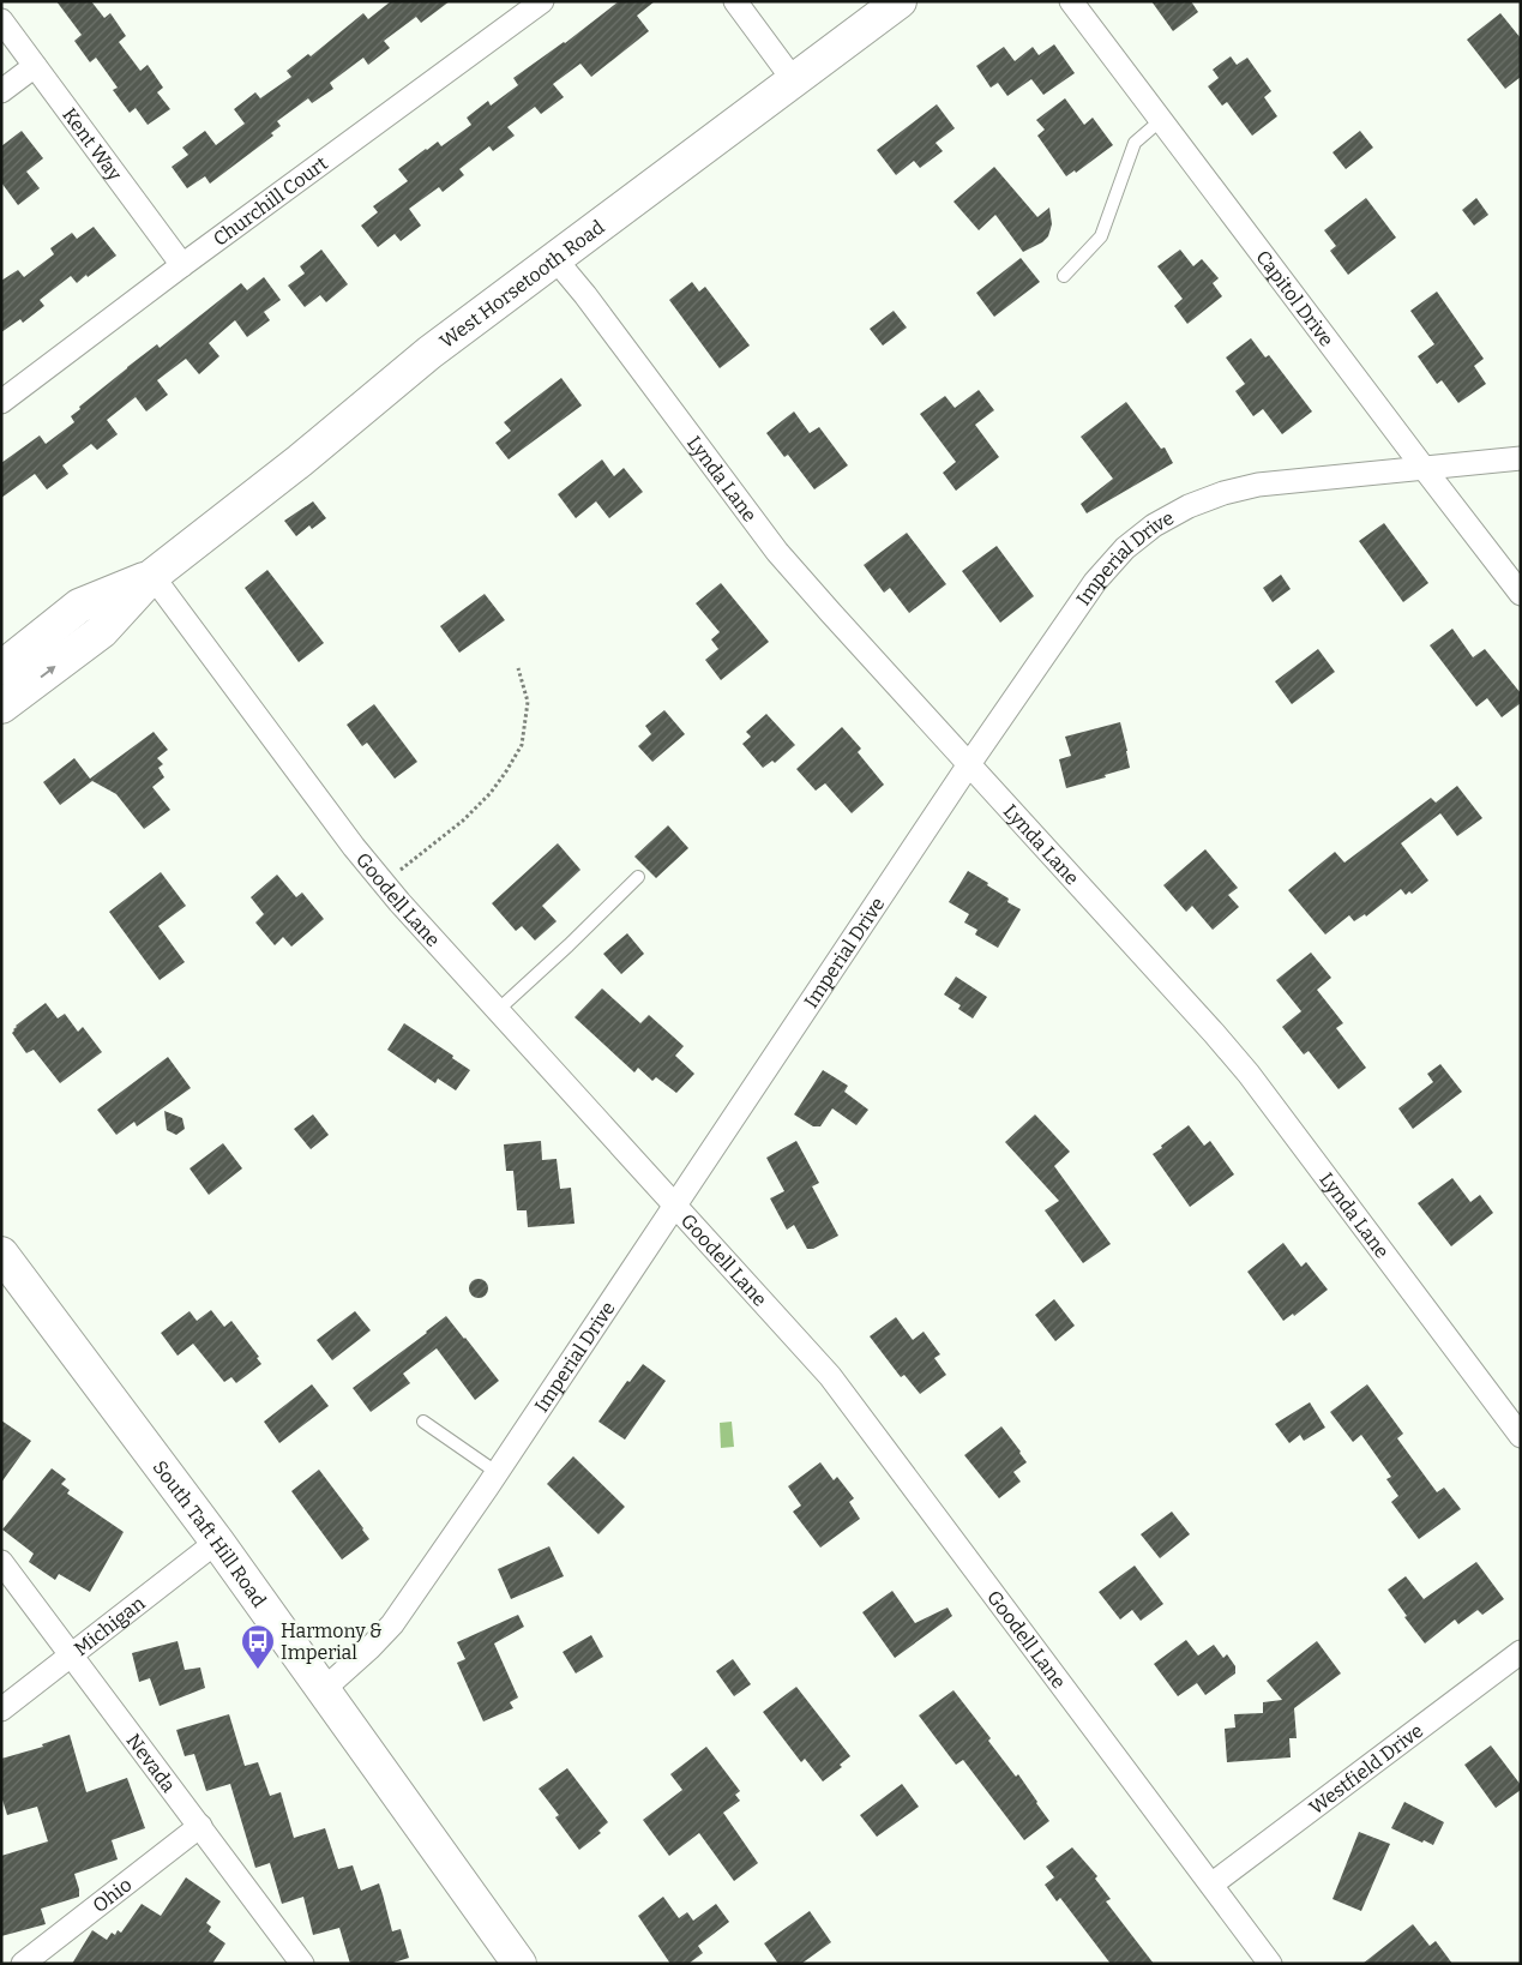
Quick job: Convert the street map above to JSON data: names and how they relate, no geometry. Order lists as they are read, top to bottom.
{
  "streets": {
    "main road": ["West Horsetooth Road", "South Taft Hill Road"],
    "street": [
      "Kent Way",
      "Churchill Court",
      "Capitol Drive",
      "Lynda Lane",
      "Imperial Drive",
      "Goodell Lane",
      "Michigan",
      "Nevada",
      "Westfield Drive",
      "Ohio"
    ]
  },
  "crossings": [
    ["Kent Way", "Churchill Court"],
    ["West Horsetooth Road", "Lynda Lane"],
    ["West Horsetooth Road", "Goodell Lane"],
    ["Capitol Drive", "Imperial Drive"],
    ["Lynda Lane", "Imperial Drive"],
    ["Imperial Drive", "Goodell Lane"],
    ["Imperial Drive", "South Taft Hill Road"],
    ["Goodell Lane", "Westfield Drive"],
    ["South Taft Hill Road", "Michigan"],
    ["Michigan", "Nevada"],
    ["Nevada", "Ohio"]
  ],
  "places": {
    "bus stop": ["Harmony & Imperial"]
  }
}
